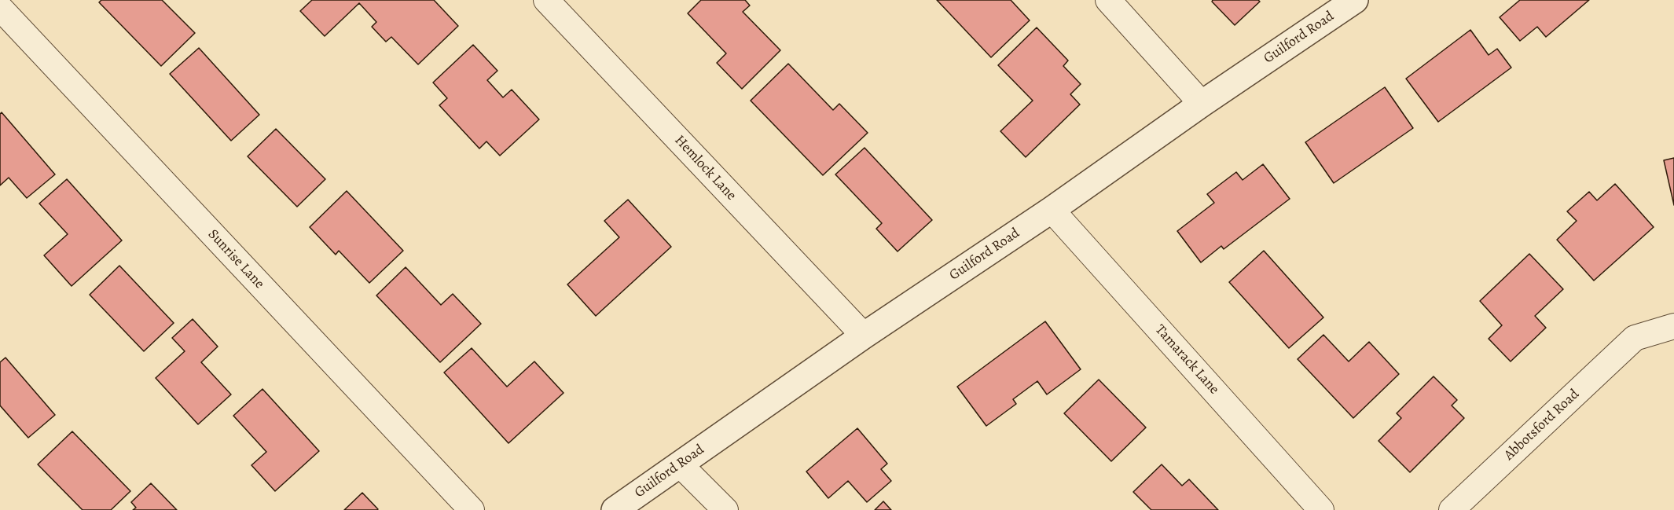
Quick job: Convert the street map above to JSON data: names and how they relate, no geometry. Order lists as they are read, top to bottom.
{
  "streets": {
    "street": [
      "Guilford Road",
      "Hemlock Lane",
      "Sunrise Lane",
      "Tamarack Lane",
      "Abbotsford Road"
    ]
  },
  "crossings": [
    ["Guilford Road", "Hemlock Lane"],
    ["Guilford Road", "Tamarack Lane"]
  ]
}
